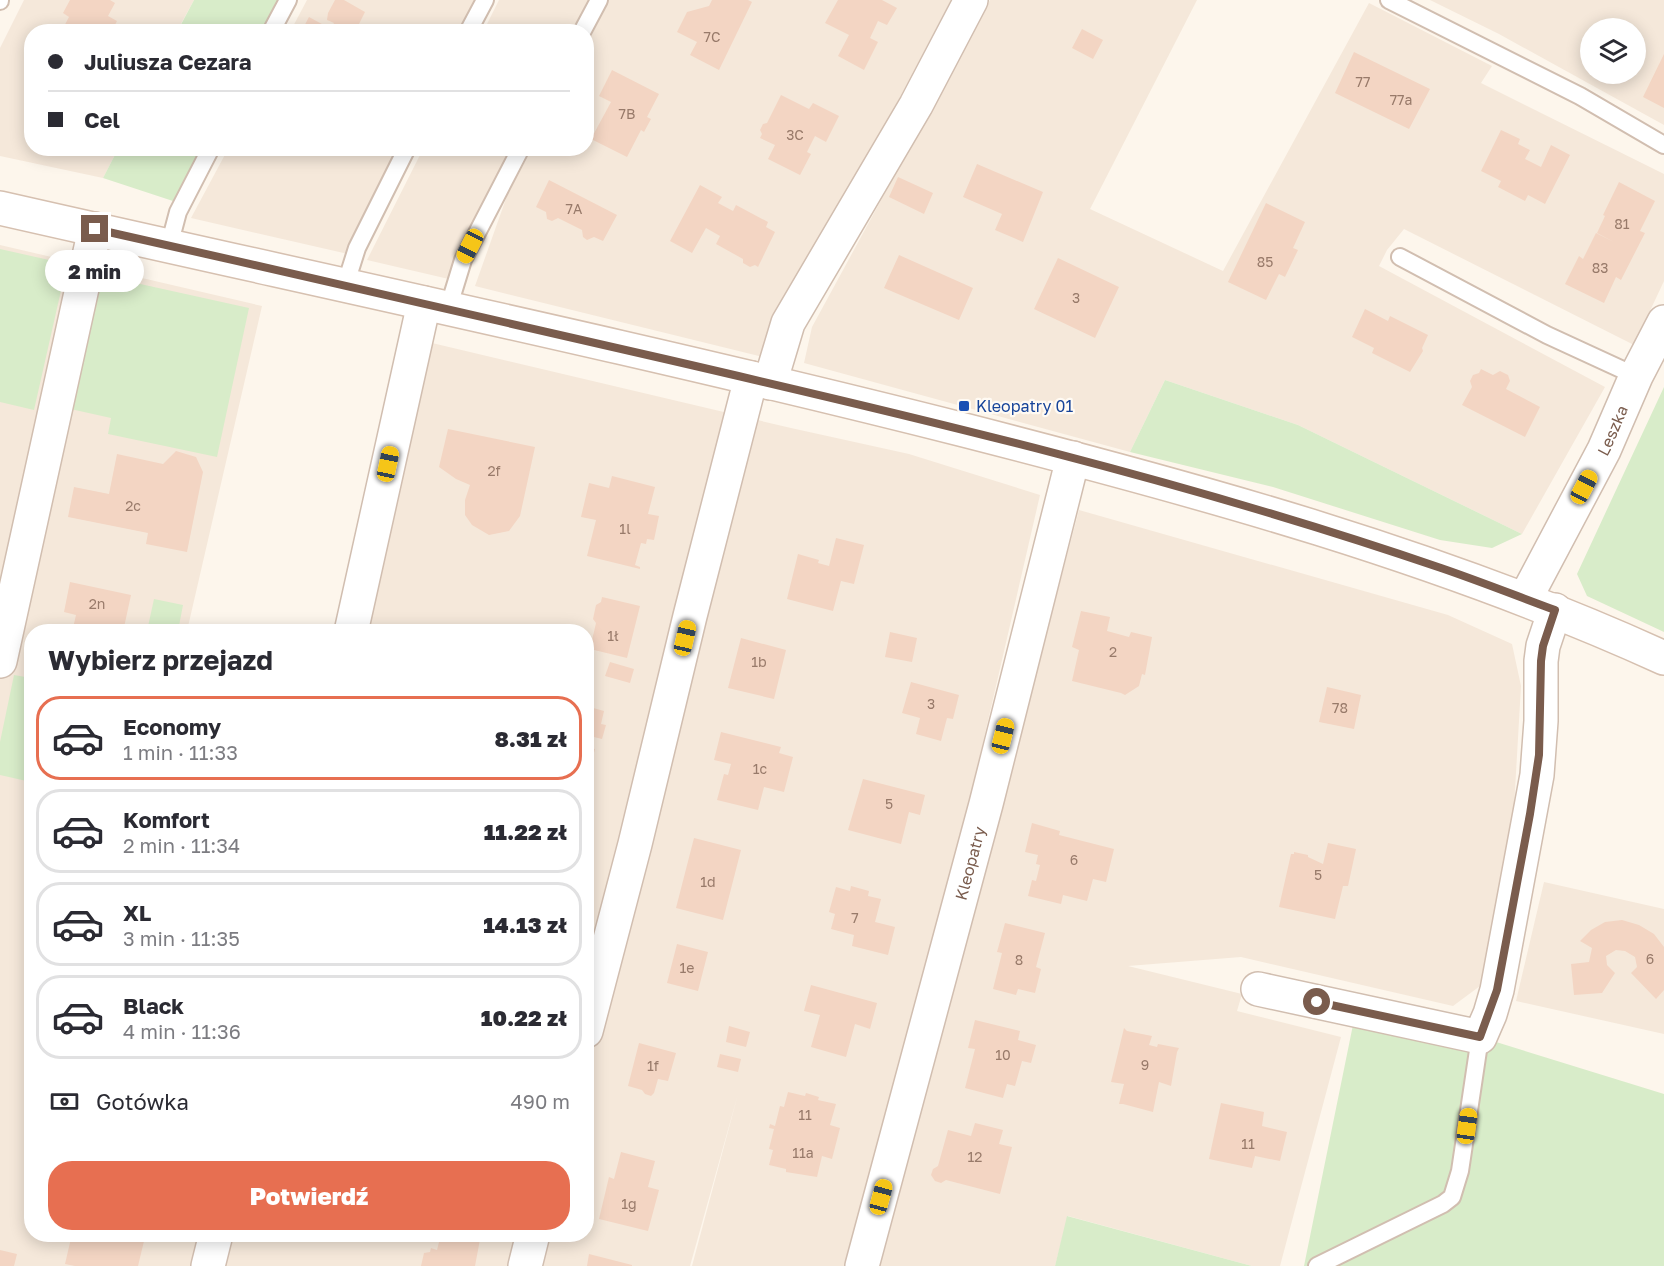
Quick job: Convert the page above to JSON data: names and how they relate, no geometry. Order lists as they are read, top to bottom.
{
  "streets": {
    "street": ["Leszka", "Kleopatry"]
  },
  "places": {
    "transit": ["Kleopatry 01"]
  },
  "house_numbers": [
    "7C",
    "77",
    "77a",
    "7B",
    "3C",
    "7A",
    "81",
    "85",
    "83",
    "3",
    "2f",
    "2c",
    "1l",
    "2n",
    "1ł",
    "2",
    "1b",
    "3",
    "78",
    "1c",
    "5",
    "6",
    "5",
    "1d",
    "7",
    "6",
    "8",
    "1e",
    "10",
    "9",
    "1f",
    "11",
    "11",
    "11a",
    "12",
    "1g"
  ],
  "page": {
    "banner": ["Juliusza Cezara", "Cel"],
    "bubble": "2 min",
    "heading": "Wybierz przejazd",
    "list": [
      {
        "name": "Economy",
        "note": "1 min · 11:33",
        "value": "8.31 zł"
      },
      {
        "name": "Komfort",
        "note": "2 min · 11:34",
        "value": "11.22 zł"
      },
      {
        "name": "XL",
        "note": "3 min · 11:35",
        "value": "14.13 zł"
      },
      {
        "name": "Black",
        "note": "4 min · 11:36",
        "value": "10.22 zł"
      }
    ],
    "pay": ["Gotówka", "490 m"],
    "buttons": "Potwierdź"
  }
}
